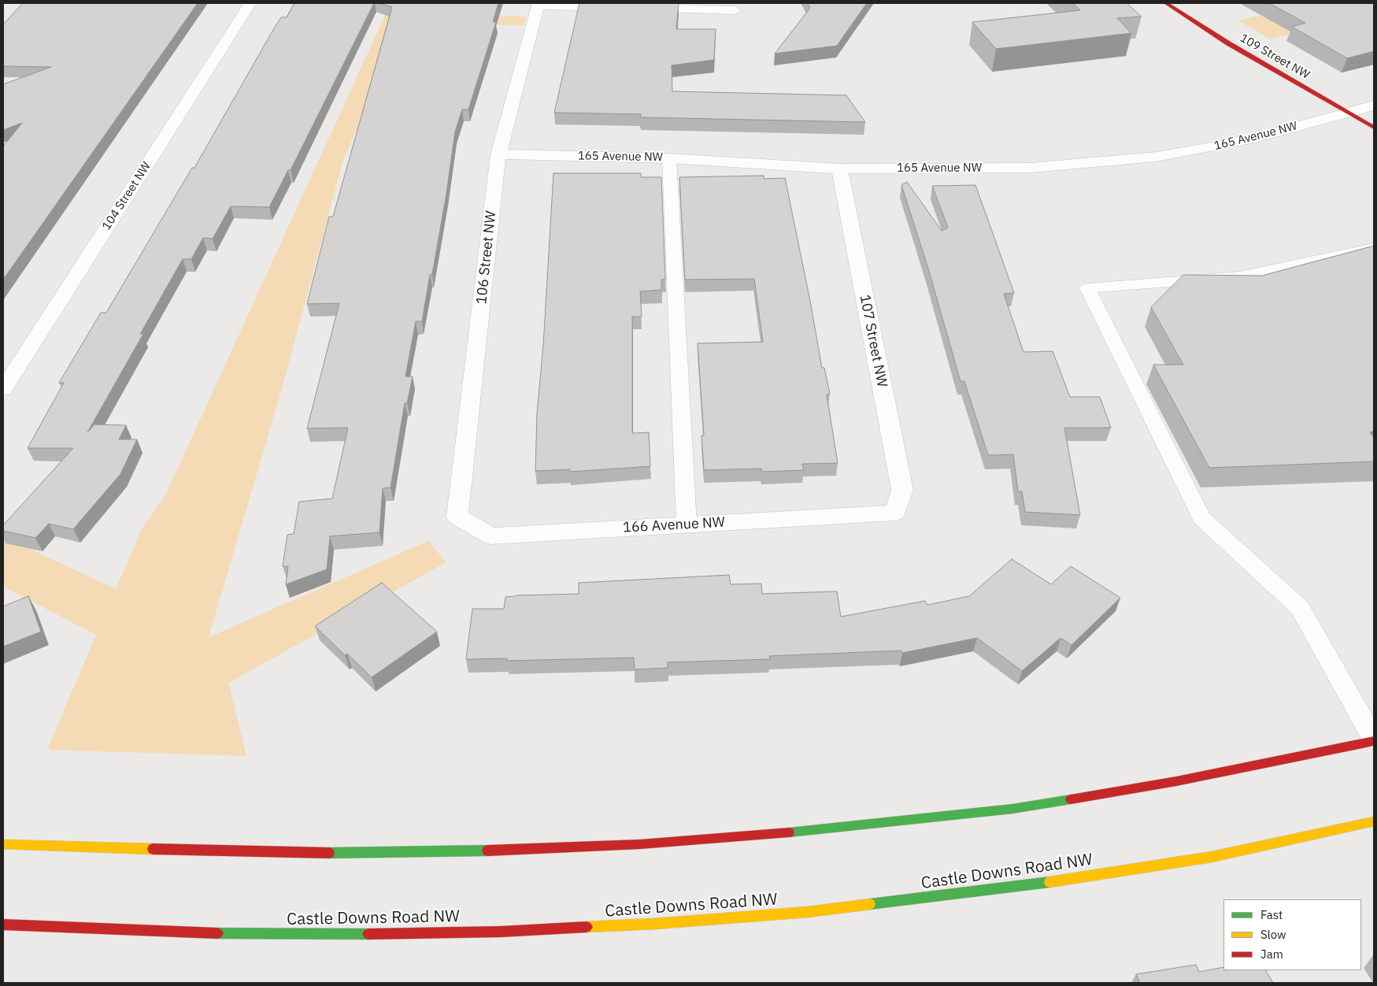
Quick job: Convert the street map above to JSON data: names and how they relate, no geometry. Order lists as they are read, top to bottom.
{
  "streets": {
    "main road": ["109 Street NW", "Castle Downs Road NW"],
    "street": [
      "165 Avenue NW",
      "104 Street NW",
      "106 Street NW",
      "107 Street NW",
      "166 Avenue NW"
    ]
  },
  "crossings": [
    ["109 Street NW", "165 Avenue NW"],
    ["165 Avenue NW", "106 Street NW"],
    ["165 Avenue NW", "107 Street NW"],
    ["106 Street NW", "166 Avenue NW"],
    ["107 Street NW", "166 Avenue NW"]
  ],
  "legend": ["Fast", "Slow", "Jam"]
}
